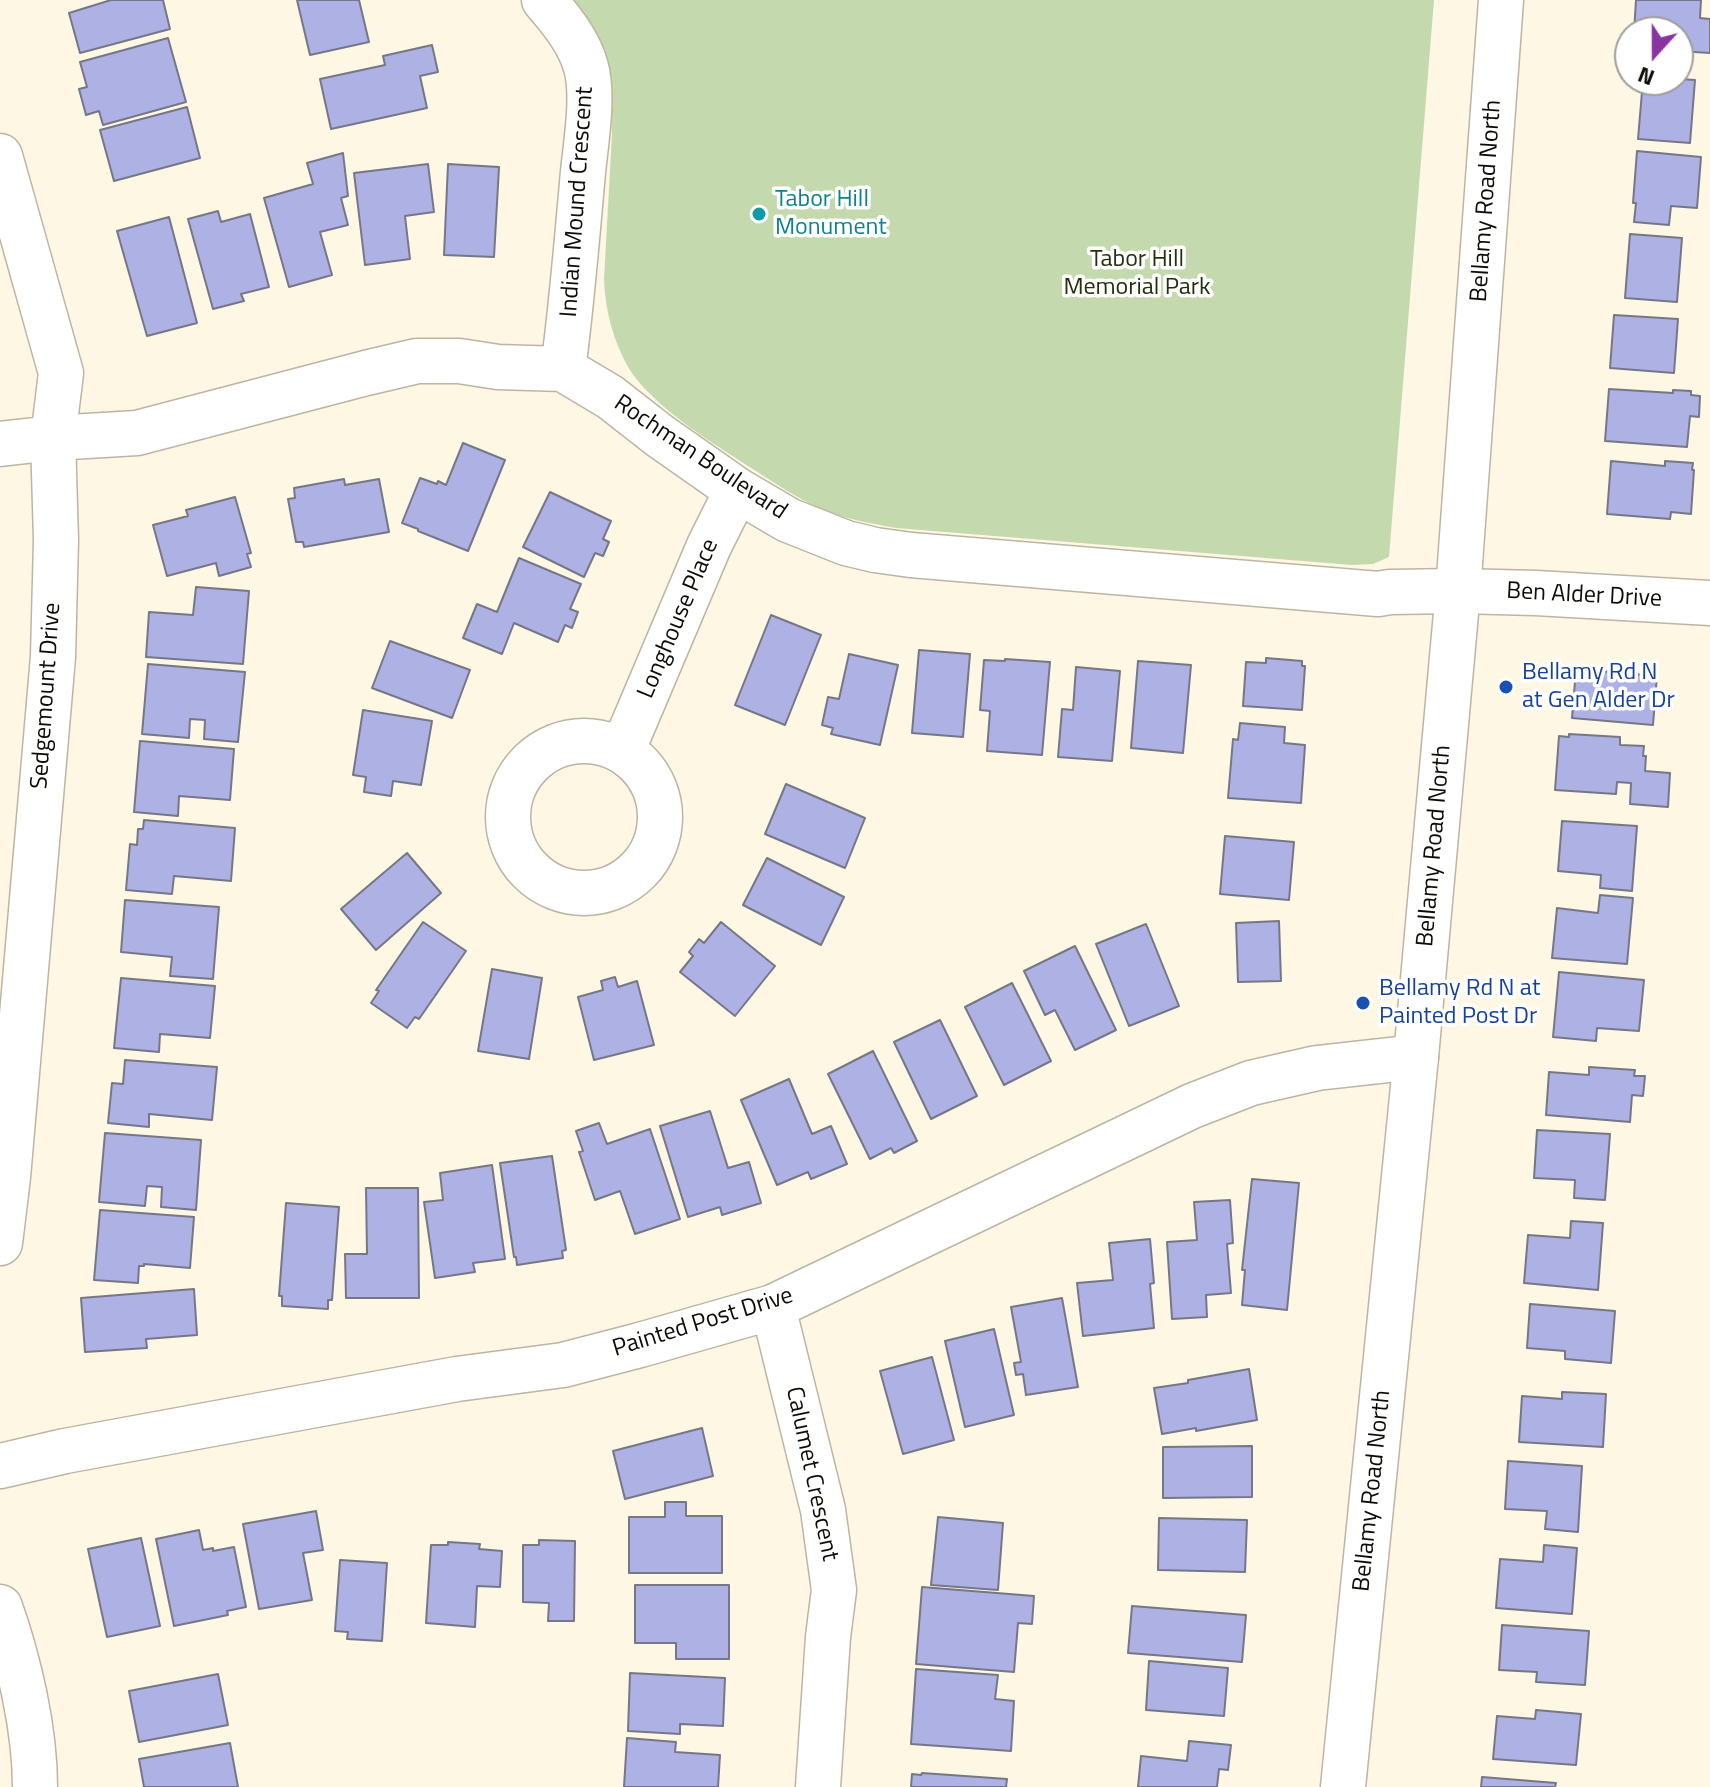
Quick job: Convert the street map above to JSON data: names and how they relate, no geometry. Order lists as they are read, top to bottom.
{
  "streets": {
    "street": [
      "Bellamy Road North",
      "Indian Mound Crescent",
      "Rochman Boulevard",
      "Ben Alder Drive",
      "Longhouse Place",
      "Sedgemount Drive",
      "Painted Post Drive",
      "Calumet Crescent"
    ]
  },
  "crossings": [
    ["Bellamy Road North", "Rochman Boulevard"],
    ["Bellamy Road North", "Ben Alder Drive"],
    ["Bellamy Road North", "Painted Post Drive"],
    ["Indian Mound Crescent", "Rochman Boulevard"],
    ["Rochman Boulevard", "Ben Alder Drive"],
    ["Rochman Boulevard", "Longhouse Place"],
    ["Rochman Boulevard", "Sedgemount Drive"],
    ["Painted Post Drive", "Calumet Crescent"]
  ],
  "parks": ["Tabor Hill Memorial Park"],
  "places": ["Tabor Hill Monument", "Bellamy Rd N at Gen Alder Dr", "Bellamy Rd N at Painted Post Dr"],
  "north": "bottom"
}
